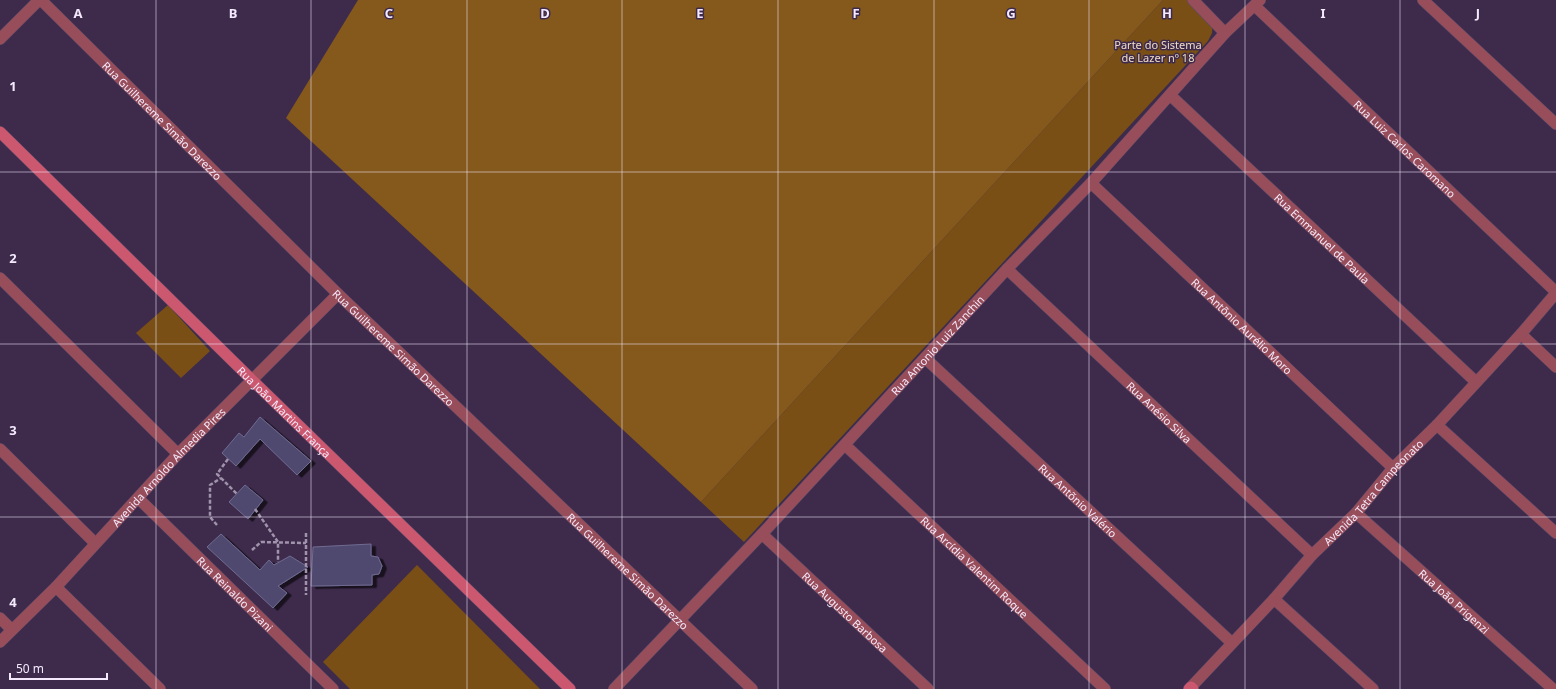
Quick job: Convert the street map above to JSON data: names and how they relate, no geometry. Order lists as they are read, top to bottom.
{
  "streets": {
    "main road": ["Rua João Martins França"],
    "street": [
      "Rua Guilhereme Simão Darezzo",
      "Rua Luiz Carlos Caromano",
      "Rua Emmanuel de Paula",
      "Rua Antõnio Aurélio Moro",
      "Rua Antonio Luiz Zanchin",
      "Rua Anésio Silva",
      "Avenida Arnoldo Almedia Pires",
      "Avenida Tetra Campeonato",
      "Rua Antõnio Valério",
      "Rua Arcídia Valentim Roque",
      "Rua Reinaldo Pizani",
      "Rua João Prigenzi",
      "Rua Augusto Barbosa"
    ]
  },
  "crossings": [
    ["Rua Guilhereme Simão Darezzo", "Rua Antonio Luiz Zanchin"],
    ["Rua Guilhereme Simão Darezzo", "Avenida Arnoldo Almedia Pires"],
    ["Rua Luiz Carlos Caromano", "Rua Antonio Luiz Zanchin"],
    ["Rua Luiz Carlos Caromano", "Avenida Tetra Campeonato"],
    ["Rua Emmanuel de Paula", "Rua Antonio Luiz Zanchin"],
    ["Rua Emmanuel de Paula", "Avenida Tetra Campeonato"],
    ["Rua Antõnio Aurélio Moro", "Rua Antonio Luiz Zanchin"],
    ["Rua Antõnio Aurélio Moro", "Avenida Tetra Campeonato"],
    ["Rua Antonio Luiz Zanchin", "Rua Anésio Silva"],
    ["Rua Antonio Luiz Zanchin", "Rua Antõnio Valério"],
    ["Rua Antonio Luiz Zanchin", "Rua Arcídia Valentim Roque"],
    ["Rua Antonio Luiz Zanchin", "Rua Augusto Barbosa"],
    ["Rua João Martins França", "Avenida Arnoldo Almedia Pires"],
    ["Rua Anésio Silva", "Avenida Tetra Campeonato"],
    ["Avenida Arnoldo Almedia Pires", "Rua Reinaldo Pizani"],
    ["Avenida Tetra Campeonato", "Rua Antõnio Valério"],
    ["Avenida Tetra Campeonato", "Rua João Prigenzi"]
  ],
  "parks": ["Parte do Sistema de Lazer nº 18"],
  "scale_bar": "50 m",
  "grid": {
    "columns": [
      "A",
      "B",
      "C",
      "D",
      "E",
      "F",
      "G",
      "H",
      "I",
      "J"
    ],
    "rows": [
      "1",
      "2",
      "3",
      "4"
    ]
  }
}
